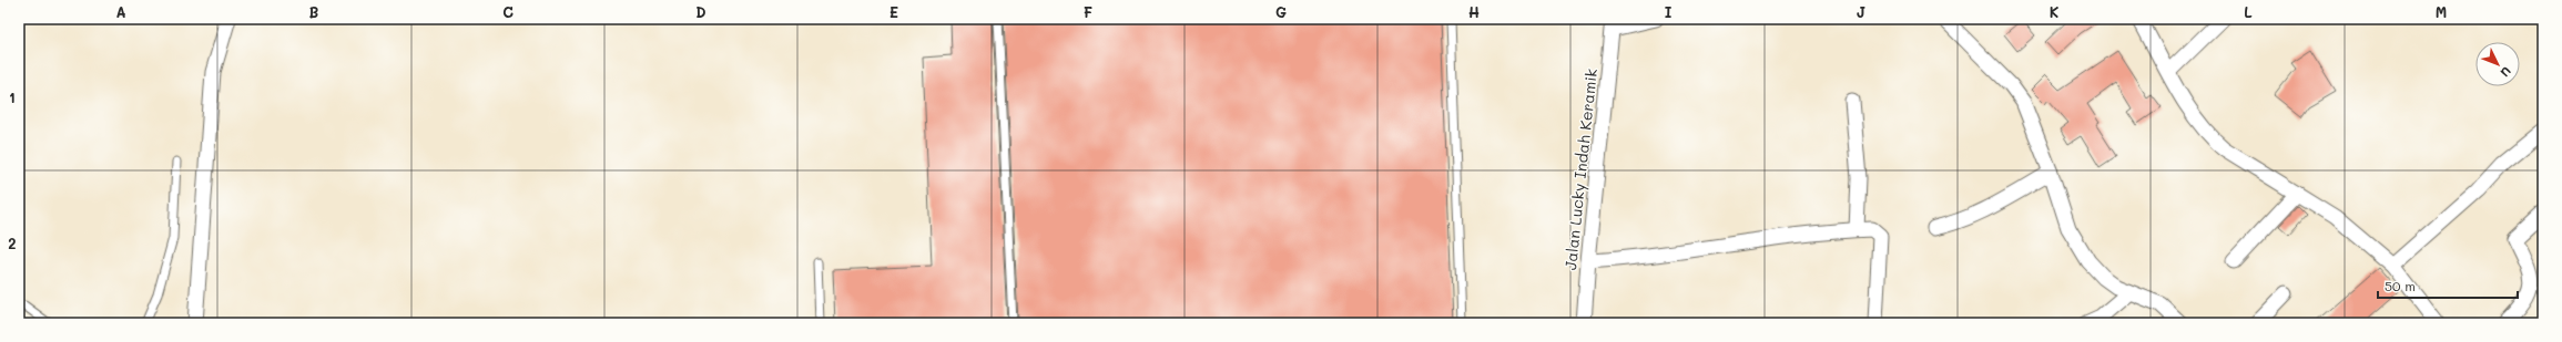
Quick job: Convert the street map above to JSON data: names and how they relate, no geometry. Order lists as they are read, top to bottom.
{
  "streets": {
    "street": ["Jalan Lucky Indah Keramik"]
  },
  "scale_bar": "50 m",
  "north": "bottom right",
  "grid": {
    "columns": [
      "A",
      "B",
      "C",
      "D",
      "E",
      "F",
      "G",
      "H",
      "I",
      "J",
      "K",
      "L",
      "M"
    ],
    "rows": ["1", "2"]
  }
}
